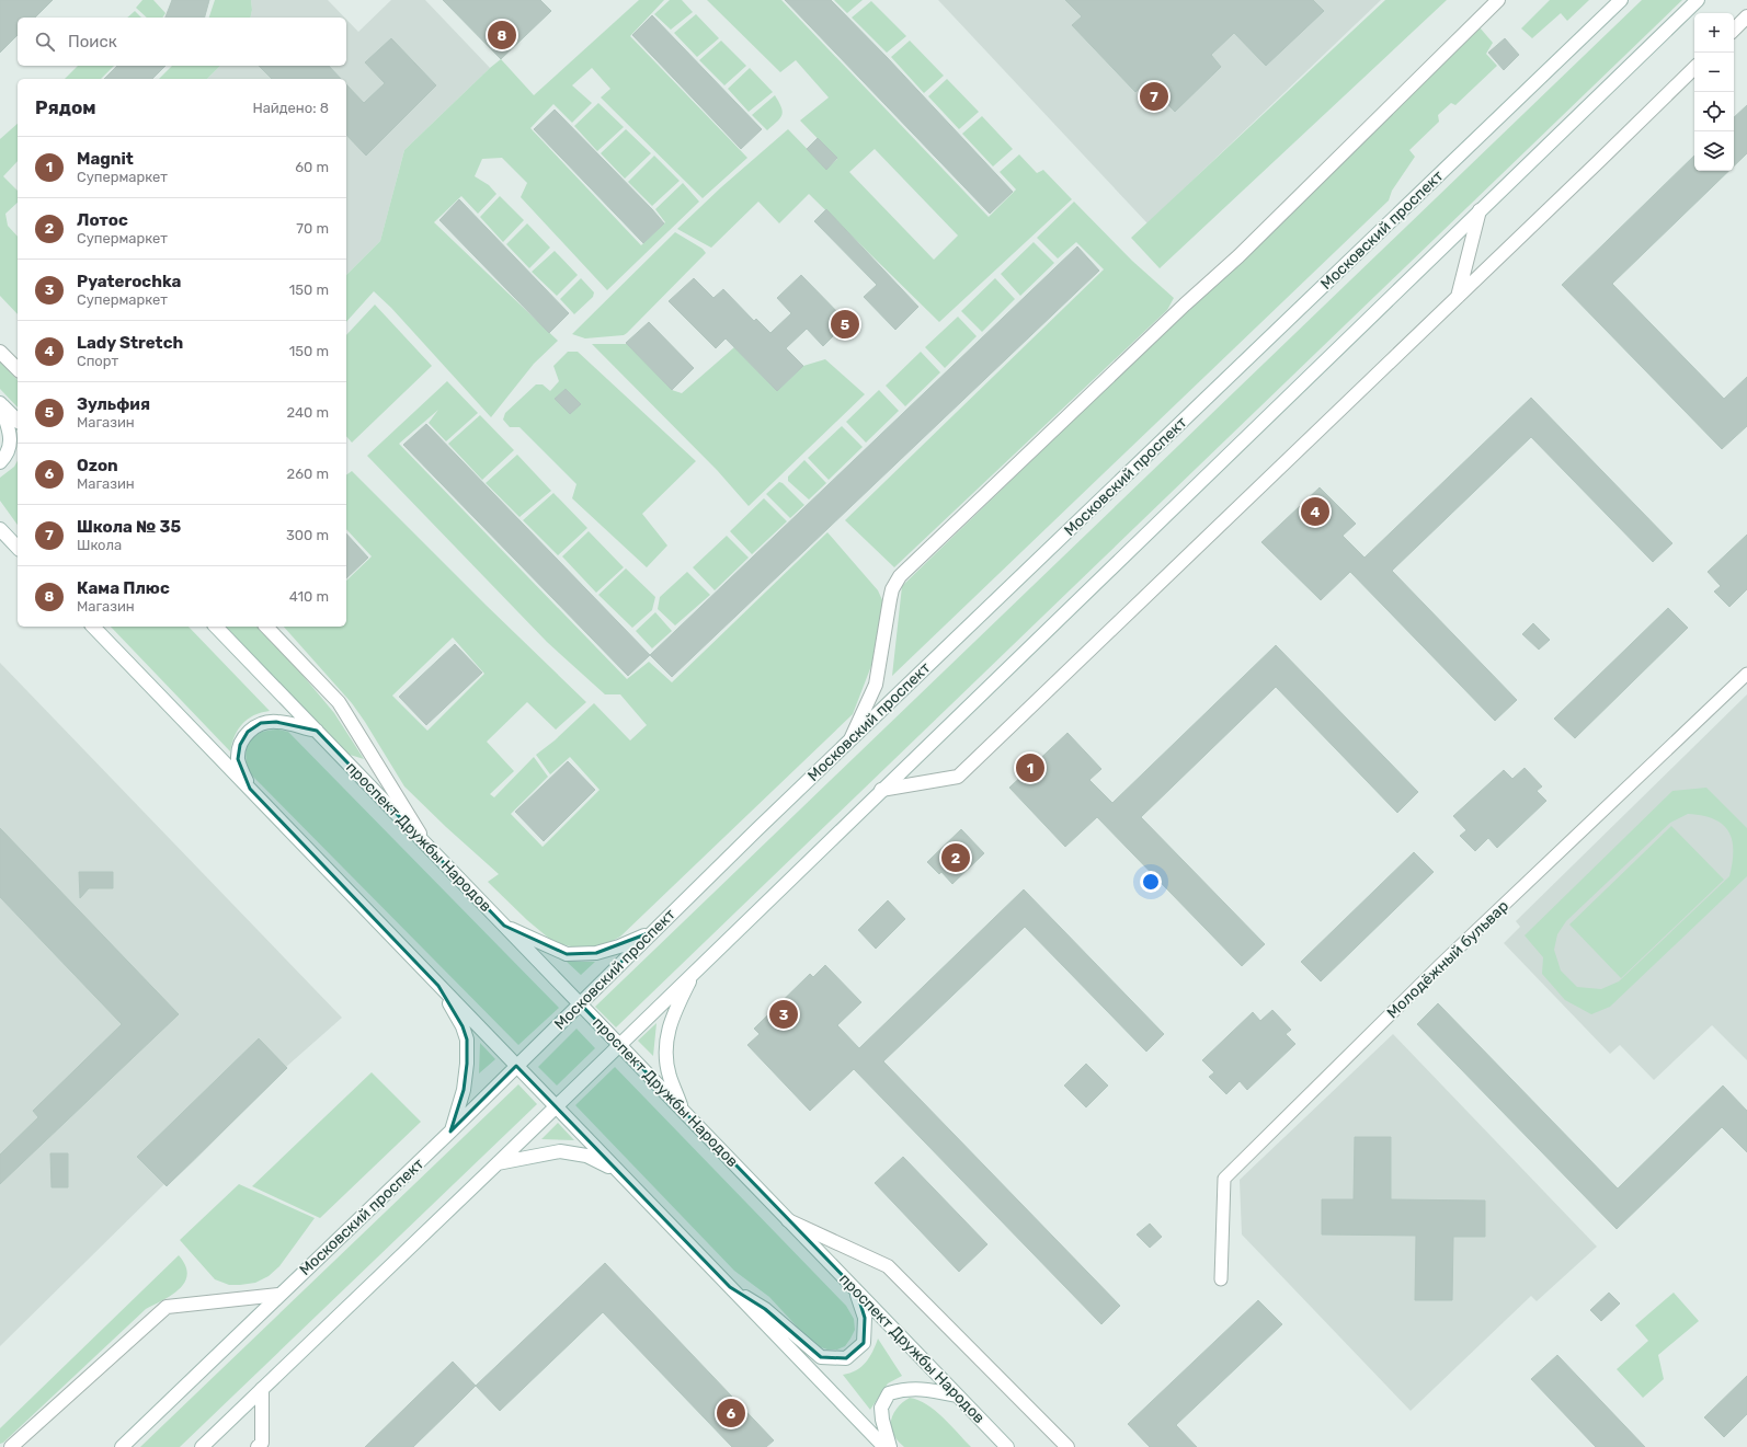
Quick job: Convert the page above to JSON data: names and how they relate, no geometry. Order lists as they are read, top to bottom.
{
  "streets": {
    "main road": ["Московский проспект", "проспект Дружбы Народов"],
    "street": ["Молодёжный бульвар"]
  },
  "crossings": [
    ["Московский проспект", "проспект Дружбы Народов"]
  ],
  "page": {
    "map_buttons": ["+", "−"],
    "search": "Поиск",
    "pins": [
      "8",
      "7",
      "5",
      "4",
      "1",
      "2",
      "3",
      "6"
    ],
    "heading": ["Рядом", "Найдено: 8"],
    "list": [
      {
        "mark": "1",
        "name": "Magnit",
        "note": "Супермаркет",
        "value": "60 m"
      },
      {
        "mark": "2",
        "name": "Лотос",
        "note": "Супермаркет",
        "value": "70 m"
      },
      {
        "mark": "3",
        "name": "Pyaterochka",
        "note": "Супермаркет",
        "value": "150 m"
      },
      {
        "mark": "4",
        "name": "Lady Stretch",
        "note": "Спорт",
        "value": "150 m"
      },
      {
        "mark": "5",
        "name": "Зульфия",
        "note": "Магазин",
        "value": "240 m"
      },
      {
        "mark": "6",
        "name": "Ozon",
        "note": "Магазин",
        "value": "260 m"
      },
      {
        "mark": "7",
        "name": "Школа № 35",
        "note": "Школа",
        "value": "300 m"
      },
      {
        "mark": "8",
        "name": "Кама Плюс",
        "note": "Магазин",
        "value": "410 m"
      }
    ]
  }
}
